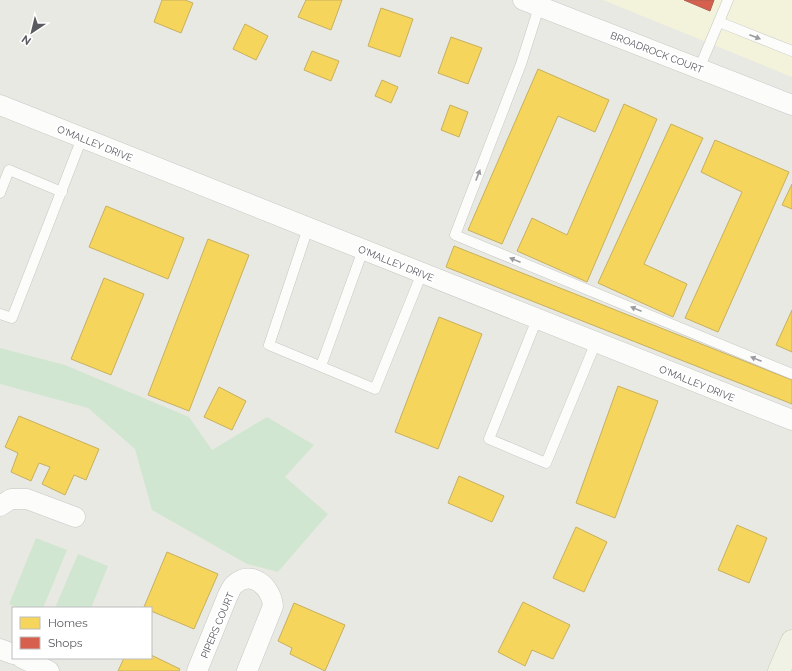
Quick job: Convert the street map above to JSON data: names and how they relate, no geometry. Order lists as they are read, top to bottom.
{
  "streets": {
    "street": ["BROADROCK COURT", "O'MALLEY DRIVE", "PIPERS COURT"]
  },
  "legend": ["Homes", "Shops"],
  "north": "bottom left"
}
